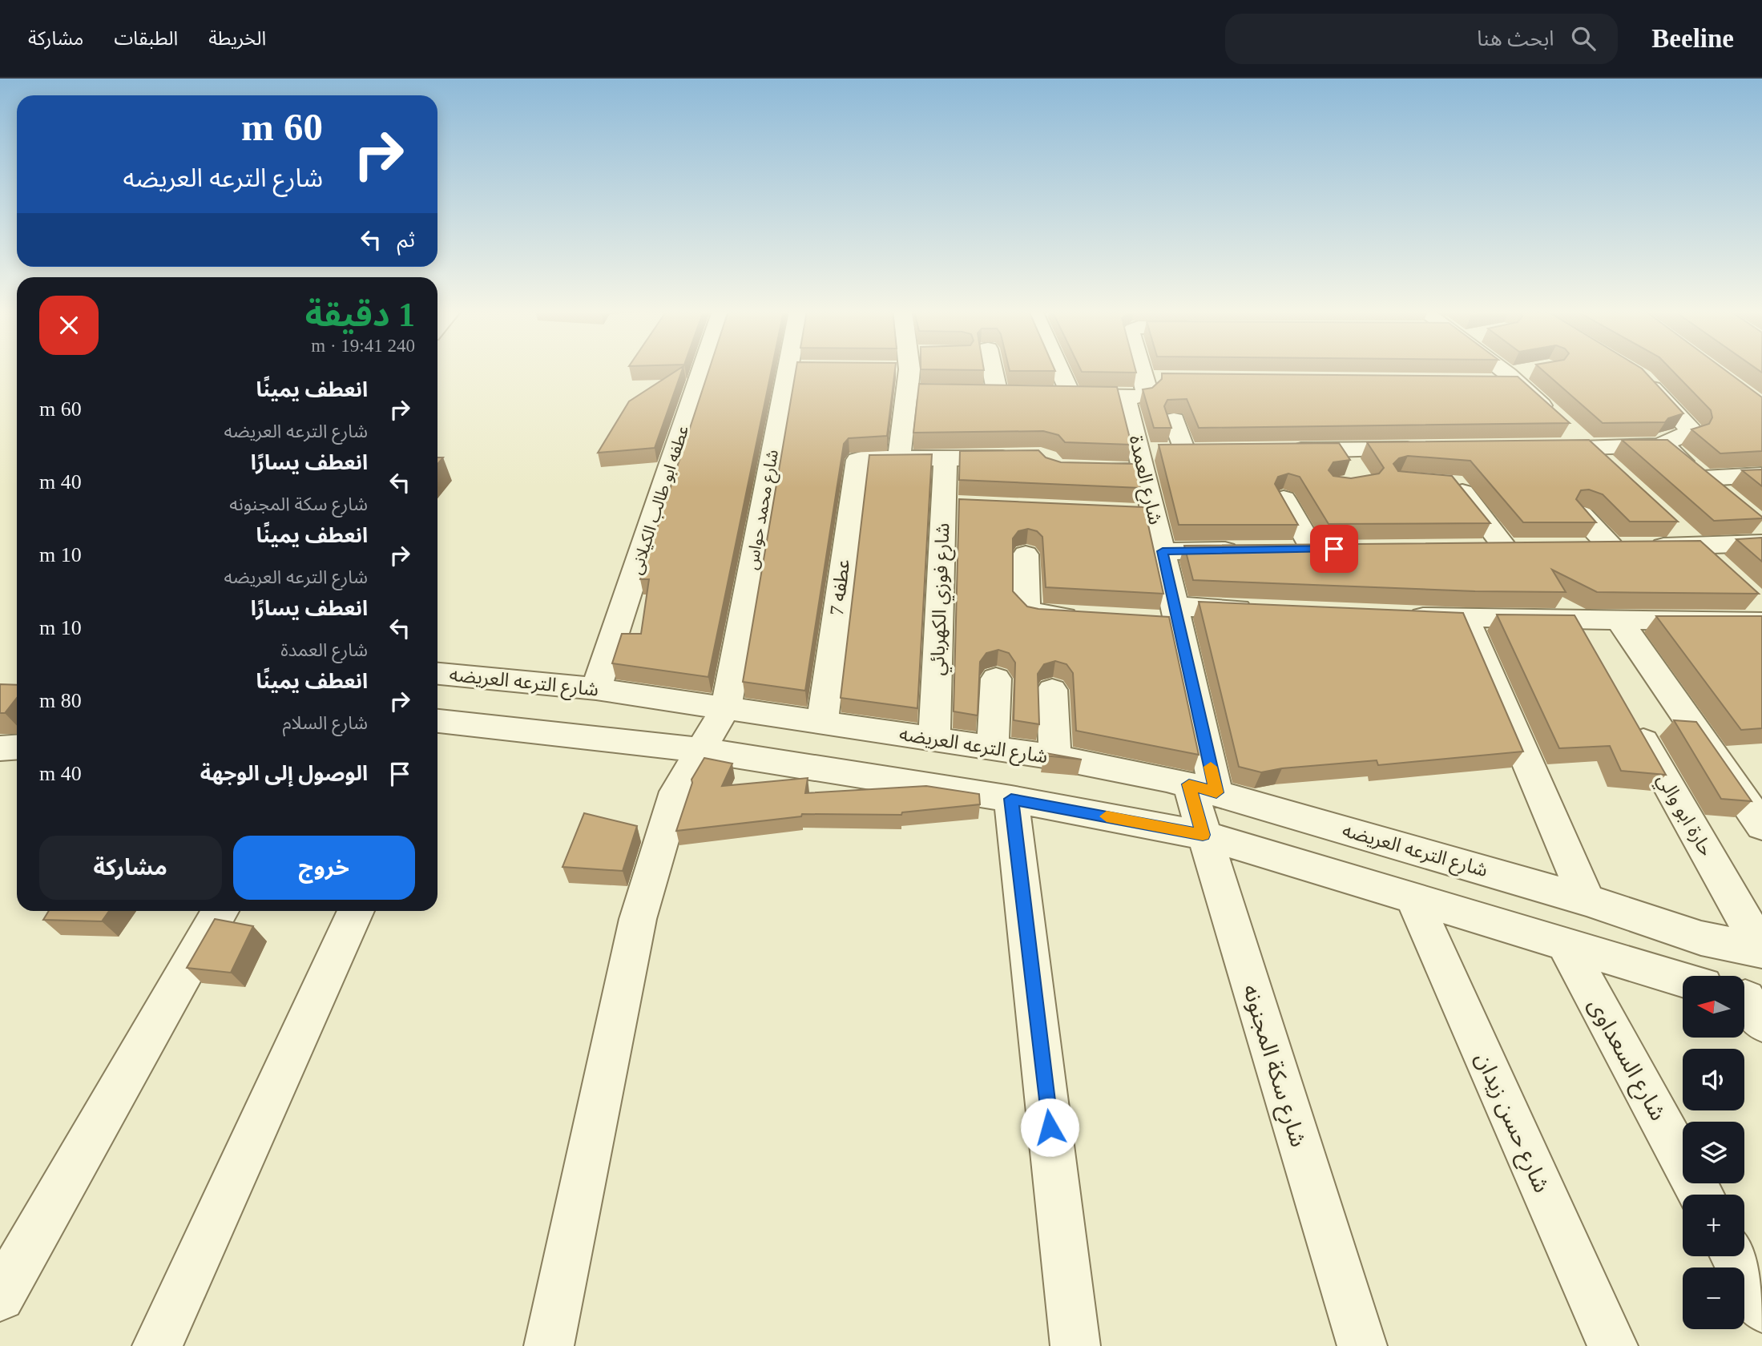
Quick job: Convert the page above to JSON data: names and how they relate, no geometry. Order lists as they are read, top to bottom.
{
  "streets": {
    "street": [
      "شارع العمدة",
      "عطفه ابو طالب الكيلانى",
      "شارع محمد حواس",
      "عطفه 7",
      "شارع فوزي الكهربائي",
      "شارع الترعه العريضه",
      "حارة ابو والي",
      "شارع السعداوى",
      "شارع سكة المجنونه",
      "شارع حسن زيدان"
    ]
  },
  "crossings": [
    ["شارع العمدة", "شارع الترعه العريضه"],
    ["شارع العمدة", "شارع سكة المجنونه"],
    ["عطفه ابو طالب الكيلانى", "شارع الترعه العريضه"],
    ["شارع محمد حواس", "شارع الترعه العريضه"],
    ["عطفه 7", "شارع الترعه العريضه"],
    ["شارع فوزي الكهربائي", "شارع الترعه العريضه"],
    ["شارع الترعه العريضه", "حارة ابو والي"],
    ["شارع الترعه العريضه", "شارع سكة المجنونه"]
  ],
  "north": "left",
  "page": {
    "header": "Beeline",
    "search": "ابحث هنا",
    "nav": ["الخريطة", "الطبقات", "مشاركة"],
    "turn": ["60 m", "شارع الترعه العريضه"],
    "then": "ثم",
    "heading": ["1 دقيقة", "240 m · 19:41"],
    "list": [
      {
        "name": "انعطف يمينًا",
        "note": "شارع الترعه العريضه",
        "value": "60 m"
      },
      {
        "name": "انعطف يسارًا",
        "note": "شارع سكة المجنونه",
        "value": "40 m"
      },
      {
        "name": "انعطف يمينًا",
        "note": "شارع الترعه العريضه",
        "value": "10 m"
      },
      {
        "name": "انعطف يسارًا",
        "note": "شارع العمدة",
        "value": "10 m"
      },
      {
        "name": "انعطف يمينًا",
        "note": "شارع السلام",
        "value": "80 m"
      },
      {
        "name": "الوصول إلى الوجهة",
        "value": "40 m"
      }
    ],
    "buttons": ["خروج", "مشاركة"],
    "map_buttons": ["+", "−"]
  }
}
